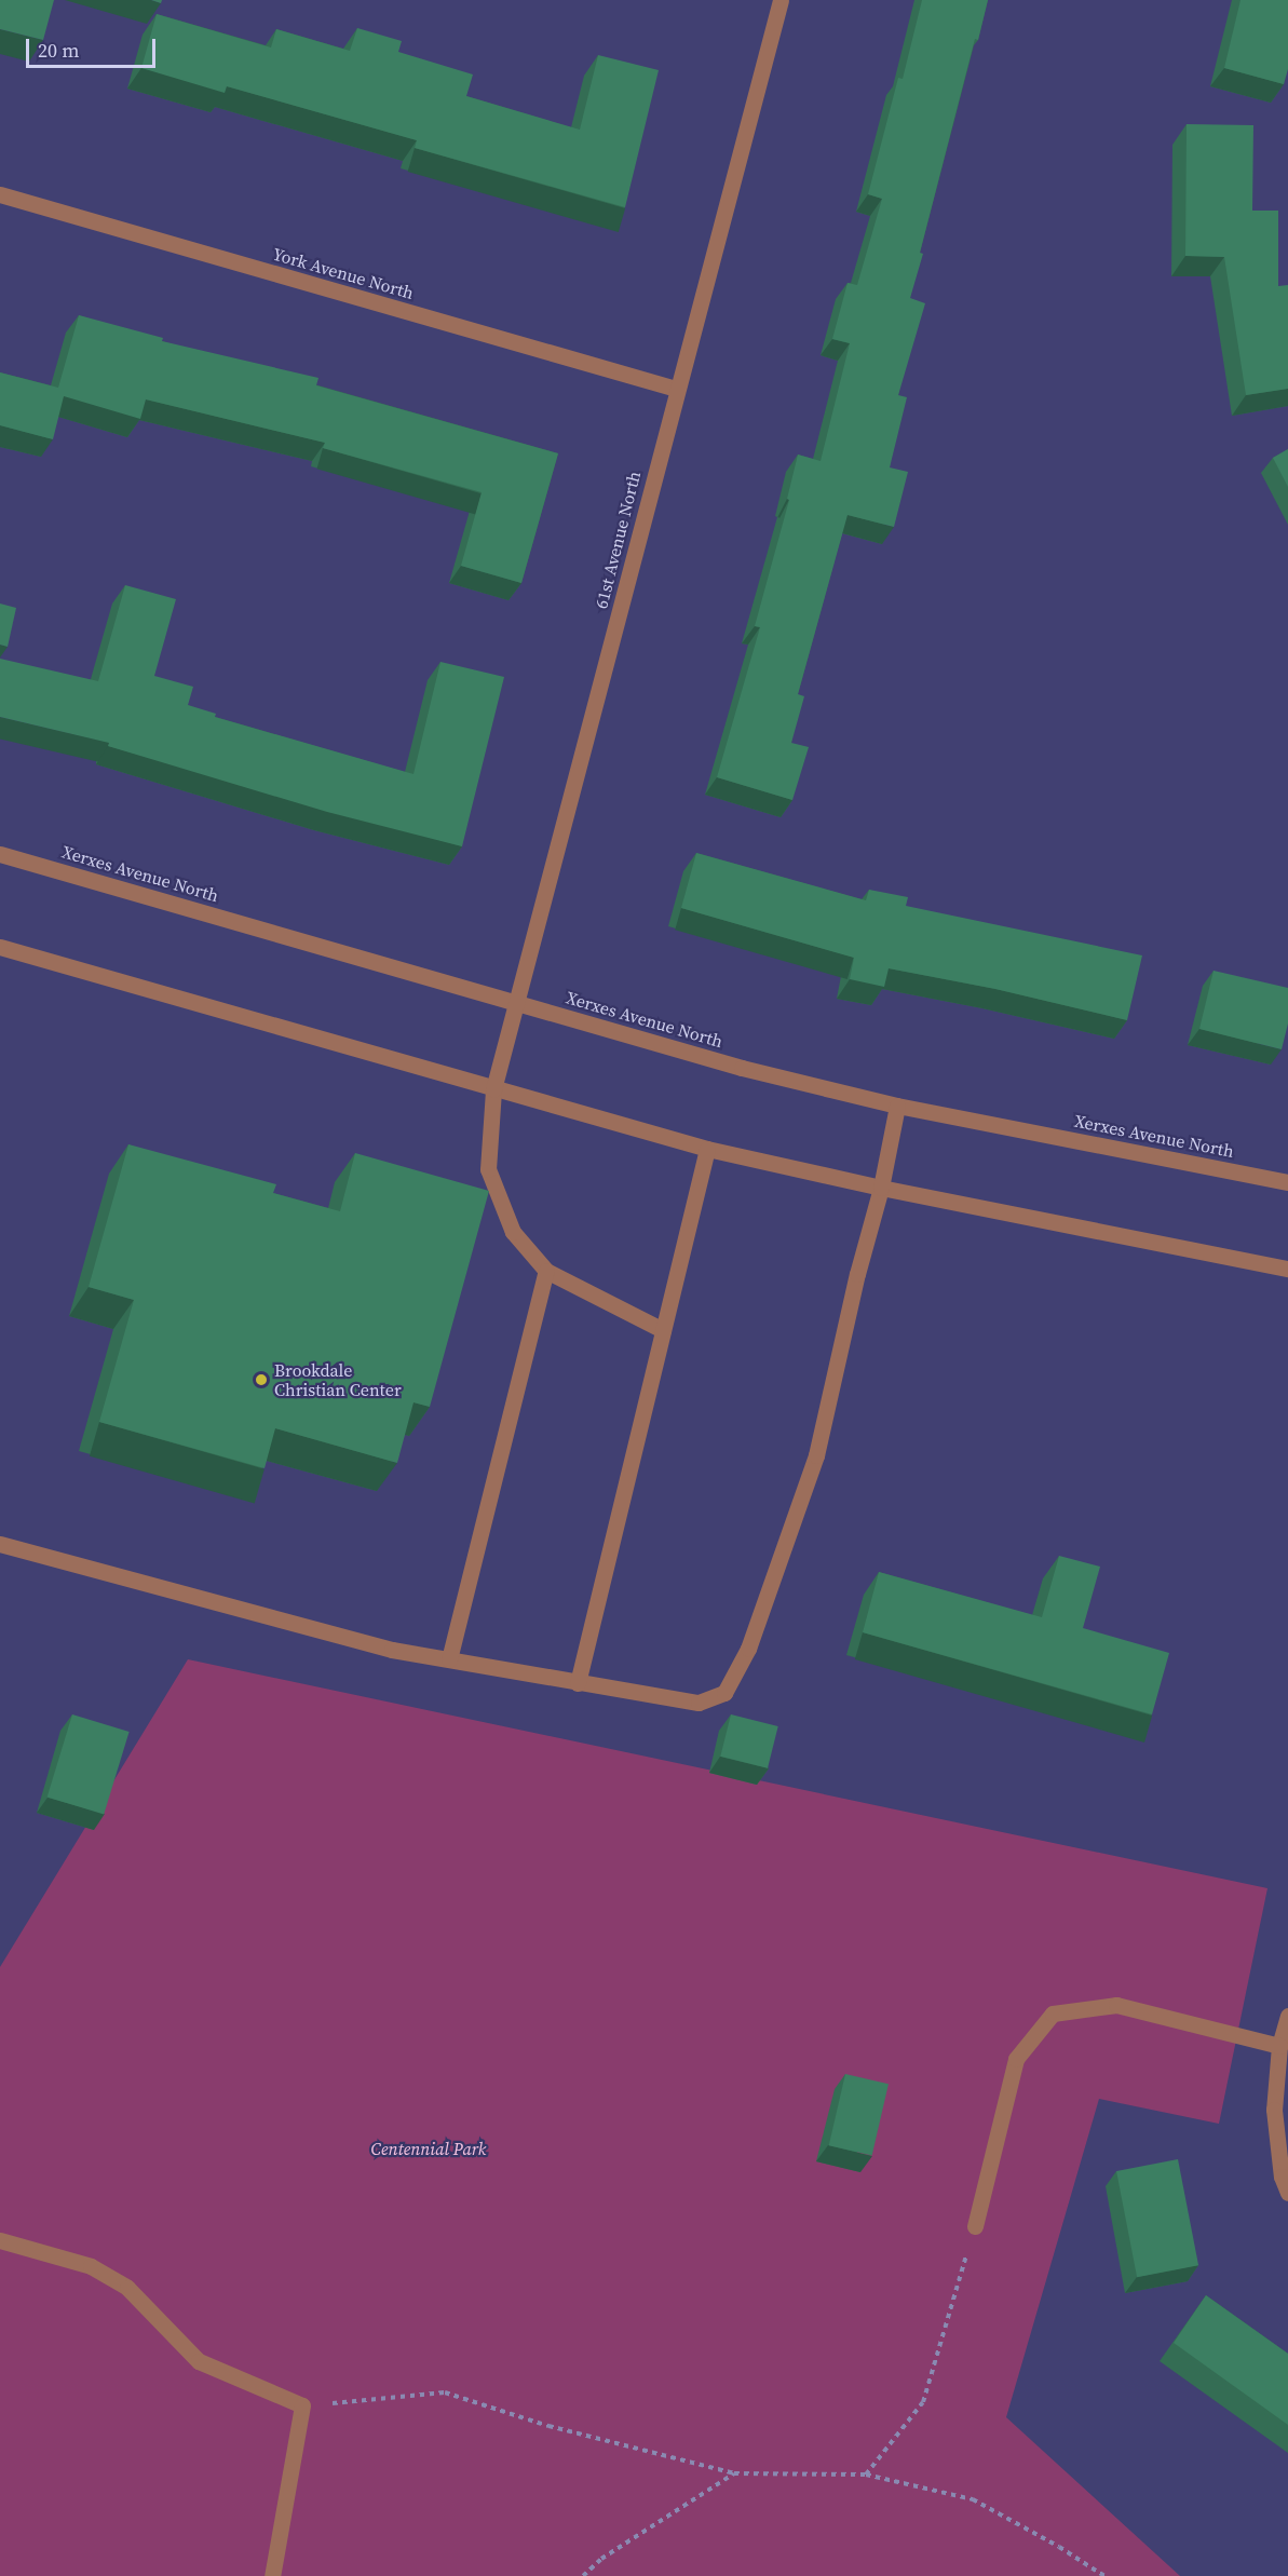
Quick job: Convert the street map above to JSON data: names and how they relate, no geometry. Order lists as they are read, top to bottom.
{
  "streets": {
    "street": ["York Avenue North", "61st Avenue North", "Xerxes Avenue North"]
  },
  "crossings": [
    ["York Avenue North", "61st Avenue North"],
    ["61st Avenue North", "Xerxes Avenue North"]
  ],
  "parks": ["Centennial Park"],
  "places": ["Brookdale Christian Center"],
  "scale_bar": "20 m"
}
